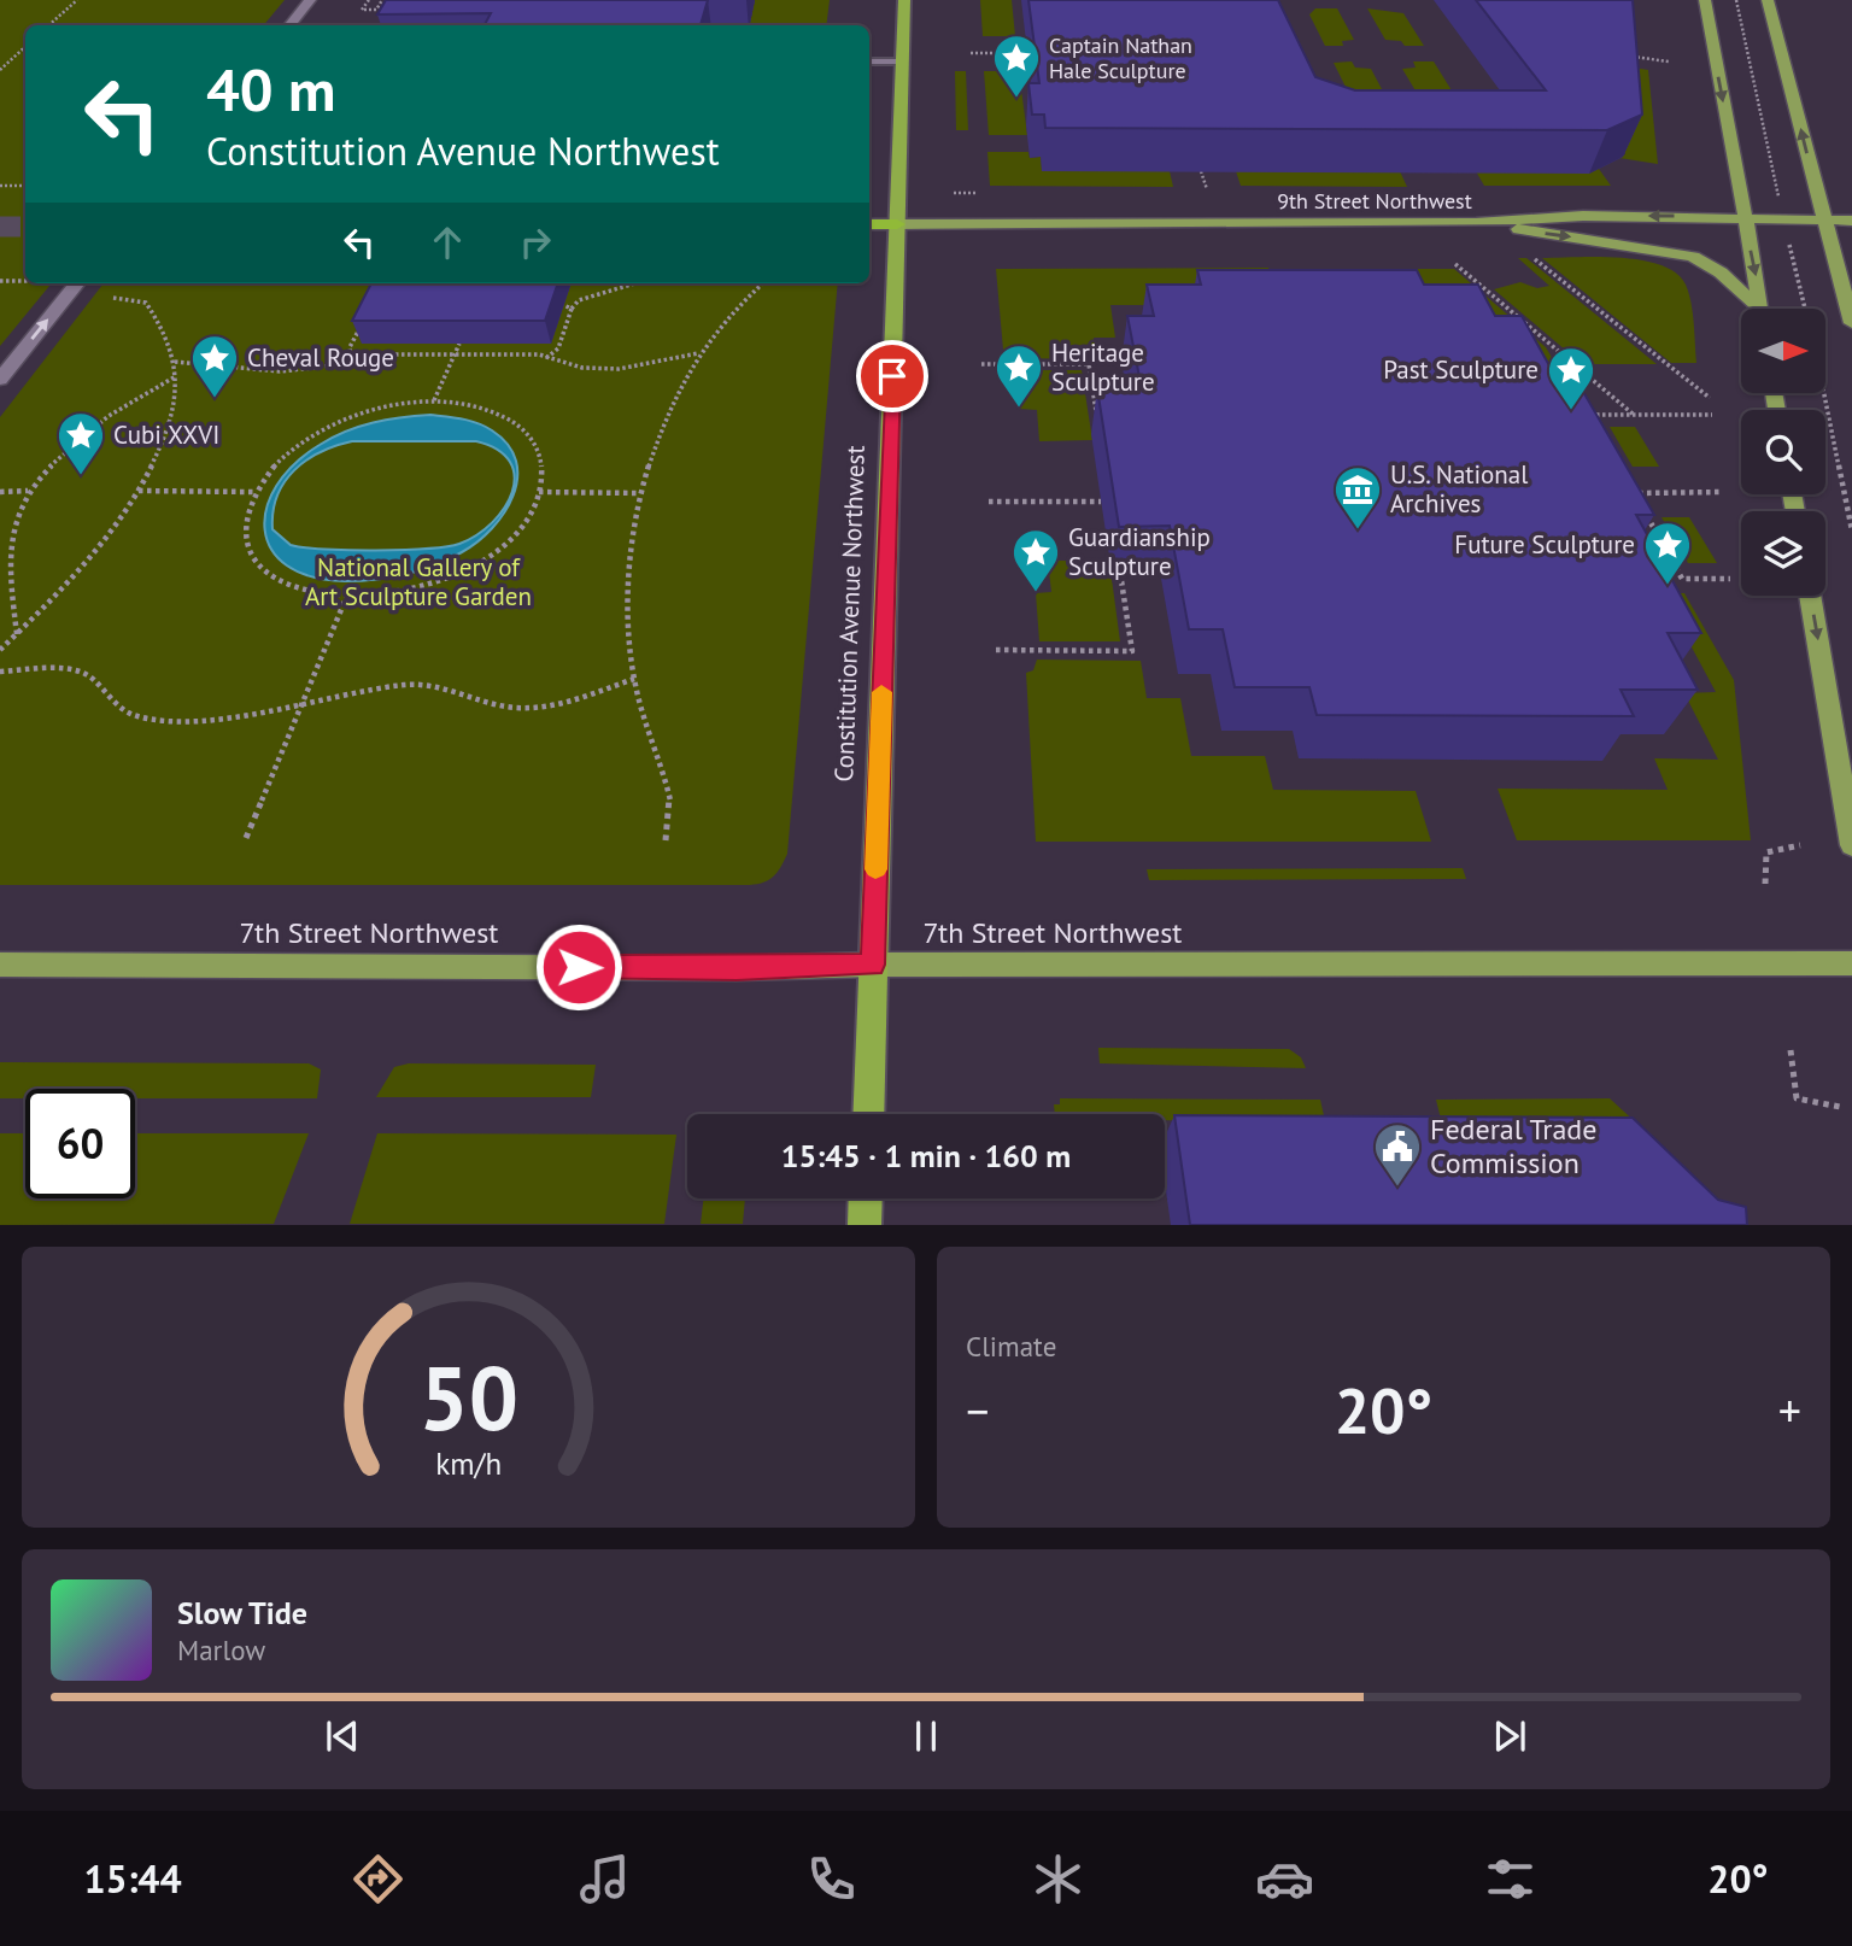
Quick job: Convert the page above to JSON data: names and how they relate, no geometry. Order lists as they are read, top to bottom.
{
  "streets": {
    "highway": ["Constitution Avenue Northwest"],
    "main road": ["9th Street Northwest", "7th Street Northwest"]
  },
  "crossings": [
    ["9th Street Northwest", "Constitution Avenue Northwest"],
    ["Constitution Avenue Northwest", "7th Street Northwest"]
  ],
  "parks": ["National Gallery of Art Sculpture Garden"],
  "places": {
    "place": [
      "Captain Nathan Hale Sculpture",
      "Cheval Rouge",
      "Heritage Sculpture",
      "Past Sculpture",
      "Cubi XXVI",
      "Future Sculpture",
      "Guardianship Sculpture"
    ],
    "museum": ["U.S. National Archives"],
    "public building": ["Federal Trade Commission"]
  },
  "north": "right",
  "page": {
    "turn": ["40 m", "Constitution Avenue Northwest"],
    "limit": "60",
    "trip": "15:45 · 1 min · 160 m",
    "tile": "Climate",
    "heat": ["−", "20°", "+"],
    "song": ["Slow Tide", "Marlow"],
    "tabs": ["15:44", "20°"],
    "gauge": ["50", "km/h"]
  }
}
